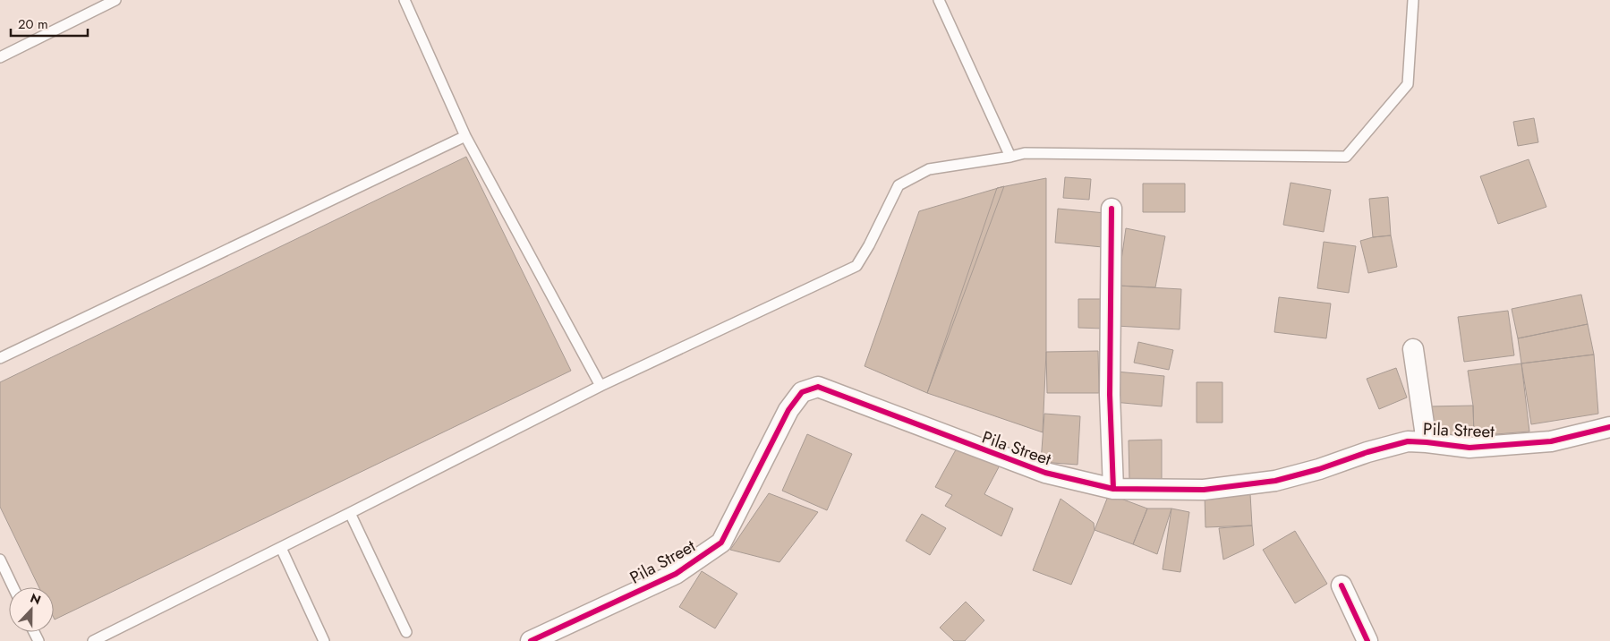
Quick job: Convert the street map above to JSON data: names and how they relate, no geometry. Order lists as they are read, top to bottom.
{
  "streets": {
    "street": ["Pila Street"]
  },
  "scale_bar": "20 m",
  "north": "top"
}
